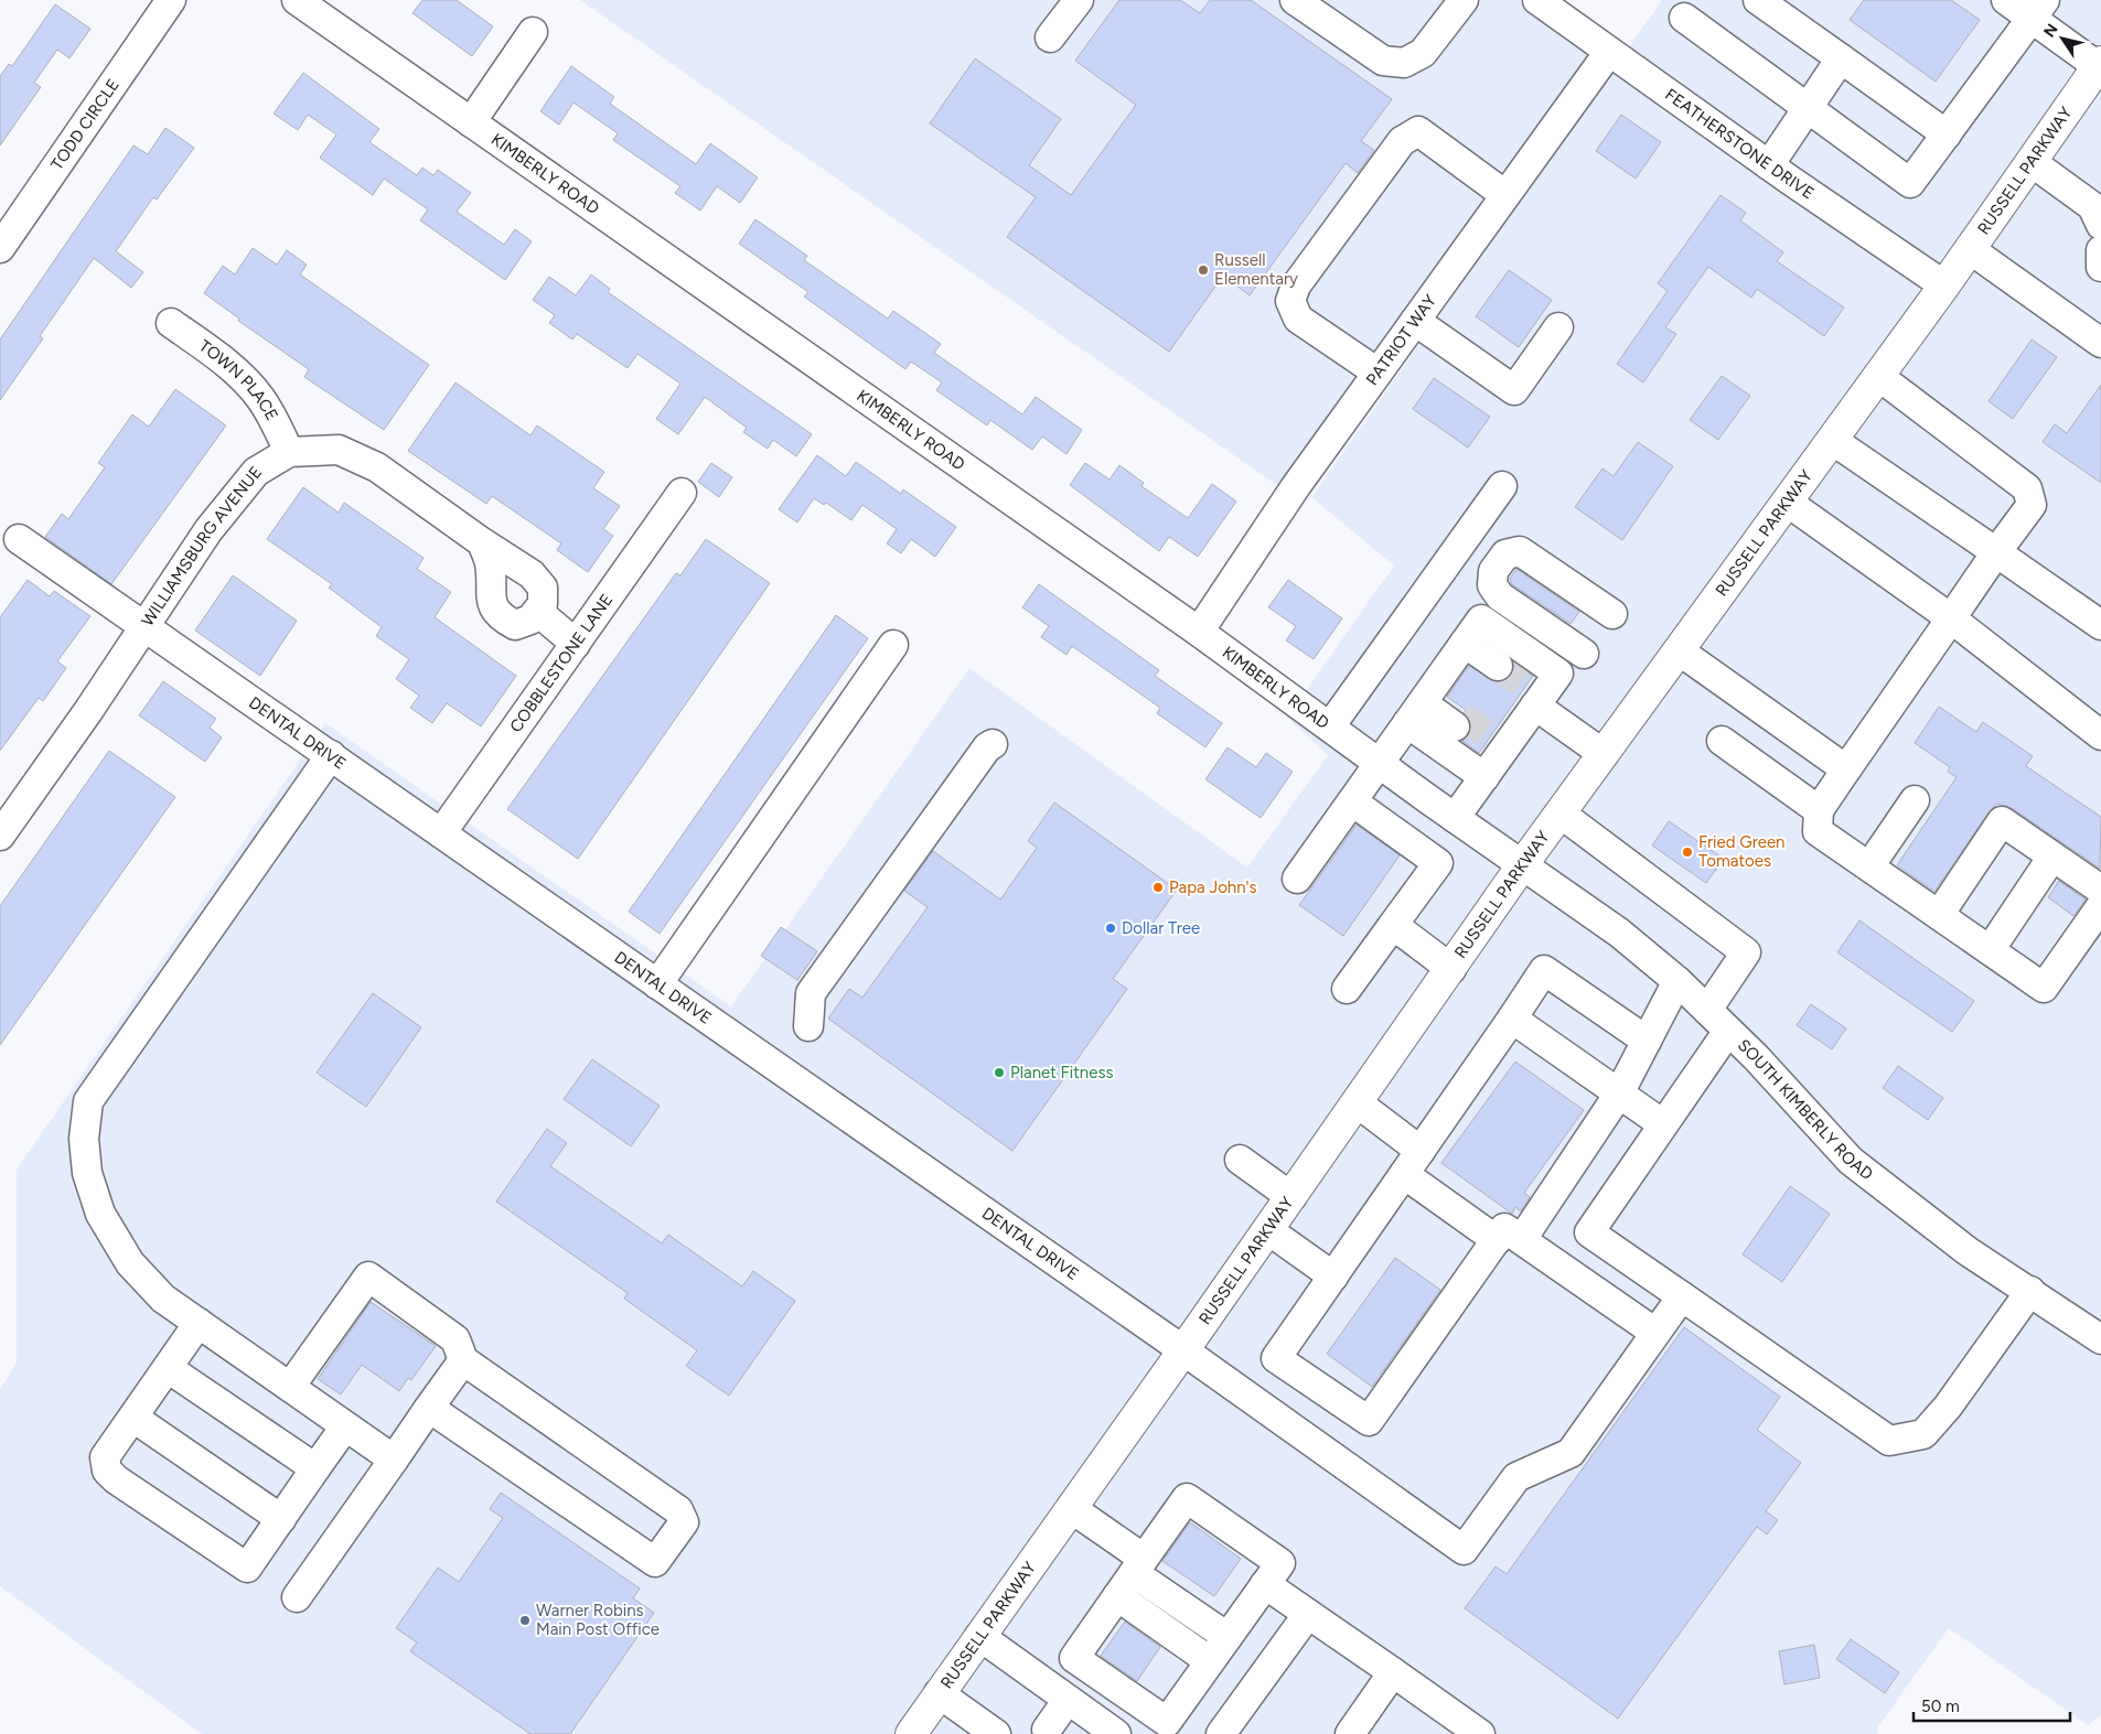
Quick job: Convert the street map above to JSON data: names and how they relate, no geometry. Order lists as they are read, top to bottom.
{
  "streets": {
    "main road": ["RUSSELL PARKWAY"],
    "street": [
      "TODD CIRCLE",
      "FEATHERSTONE DRIVE",
      "KIMBERLY ROAD",
      "PATRIOT WAY",
      "TOWN PLACE",
      "WILLIAMSBURG AVENUE",
      "COBBLESTONE LANE",
      "DENTAL DRIVE",
      "SOUTH KIMBERLY ROAD"
    ]
  },
  "crossings": [
    ["FEATHERSTONE DRIVE", "RUSSELL PARKWAY"],
    ["FEATHERSTONE DRIVE", "PATRIOT WAY"],
    ["RUSSELL PARKWAY", "KIMBERLY ROAD"],
    ["RUSSELL PARKWAY", "DENTAL DRIVE"],
    ["RUSSELL PARKWAY", "SOUTH KIMBERLY ROAD"],
    ["KIMBERLY ROAD", "PATRIOT WAY"],
    ["KIMBERLY ROAD", "SOUTH KIMBERLY ROAD"],
    ["TOWN PLACE", "WILLIAMSBURG AVENUE"],
    ["WILLIAMSBURG AVENUE", "DENTAL DRIVE"],
    ["COBBLESTONE LANE", "DENTAL DRIVE"]
  ],
  "places": [
    "Russell Elementary",
    "Fried Green Tomatoes",
    "Papa John's",
    "Dollar Tree",
    "Planet Fitness",
    "Warner Robins Main Post Office"
  ],
  "scale_bar": "50 m",
  "north": "top left"
}
